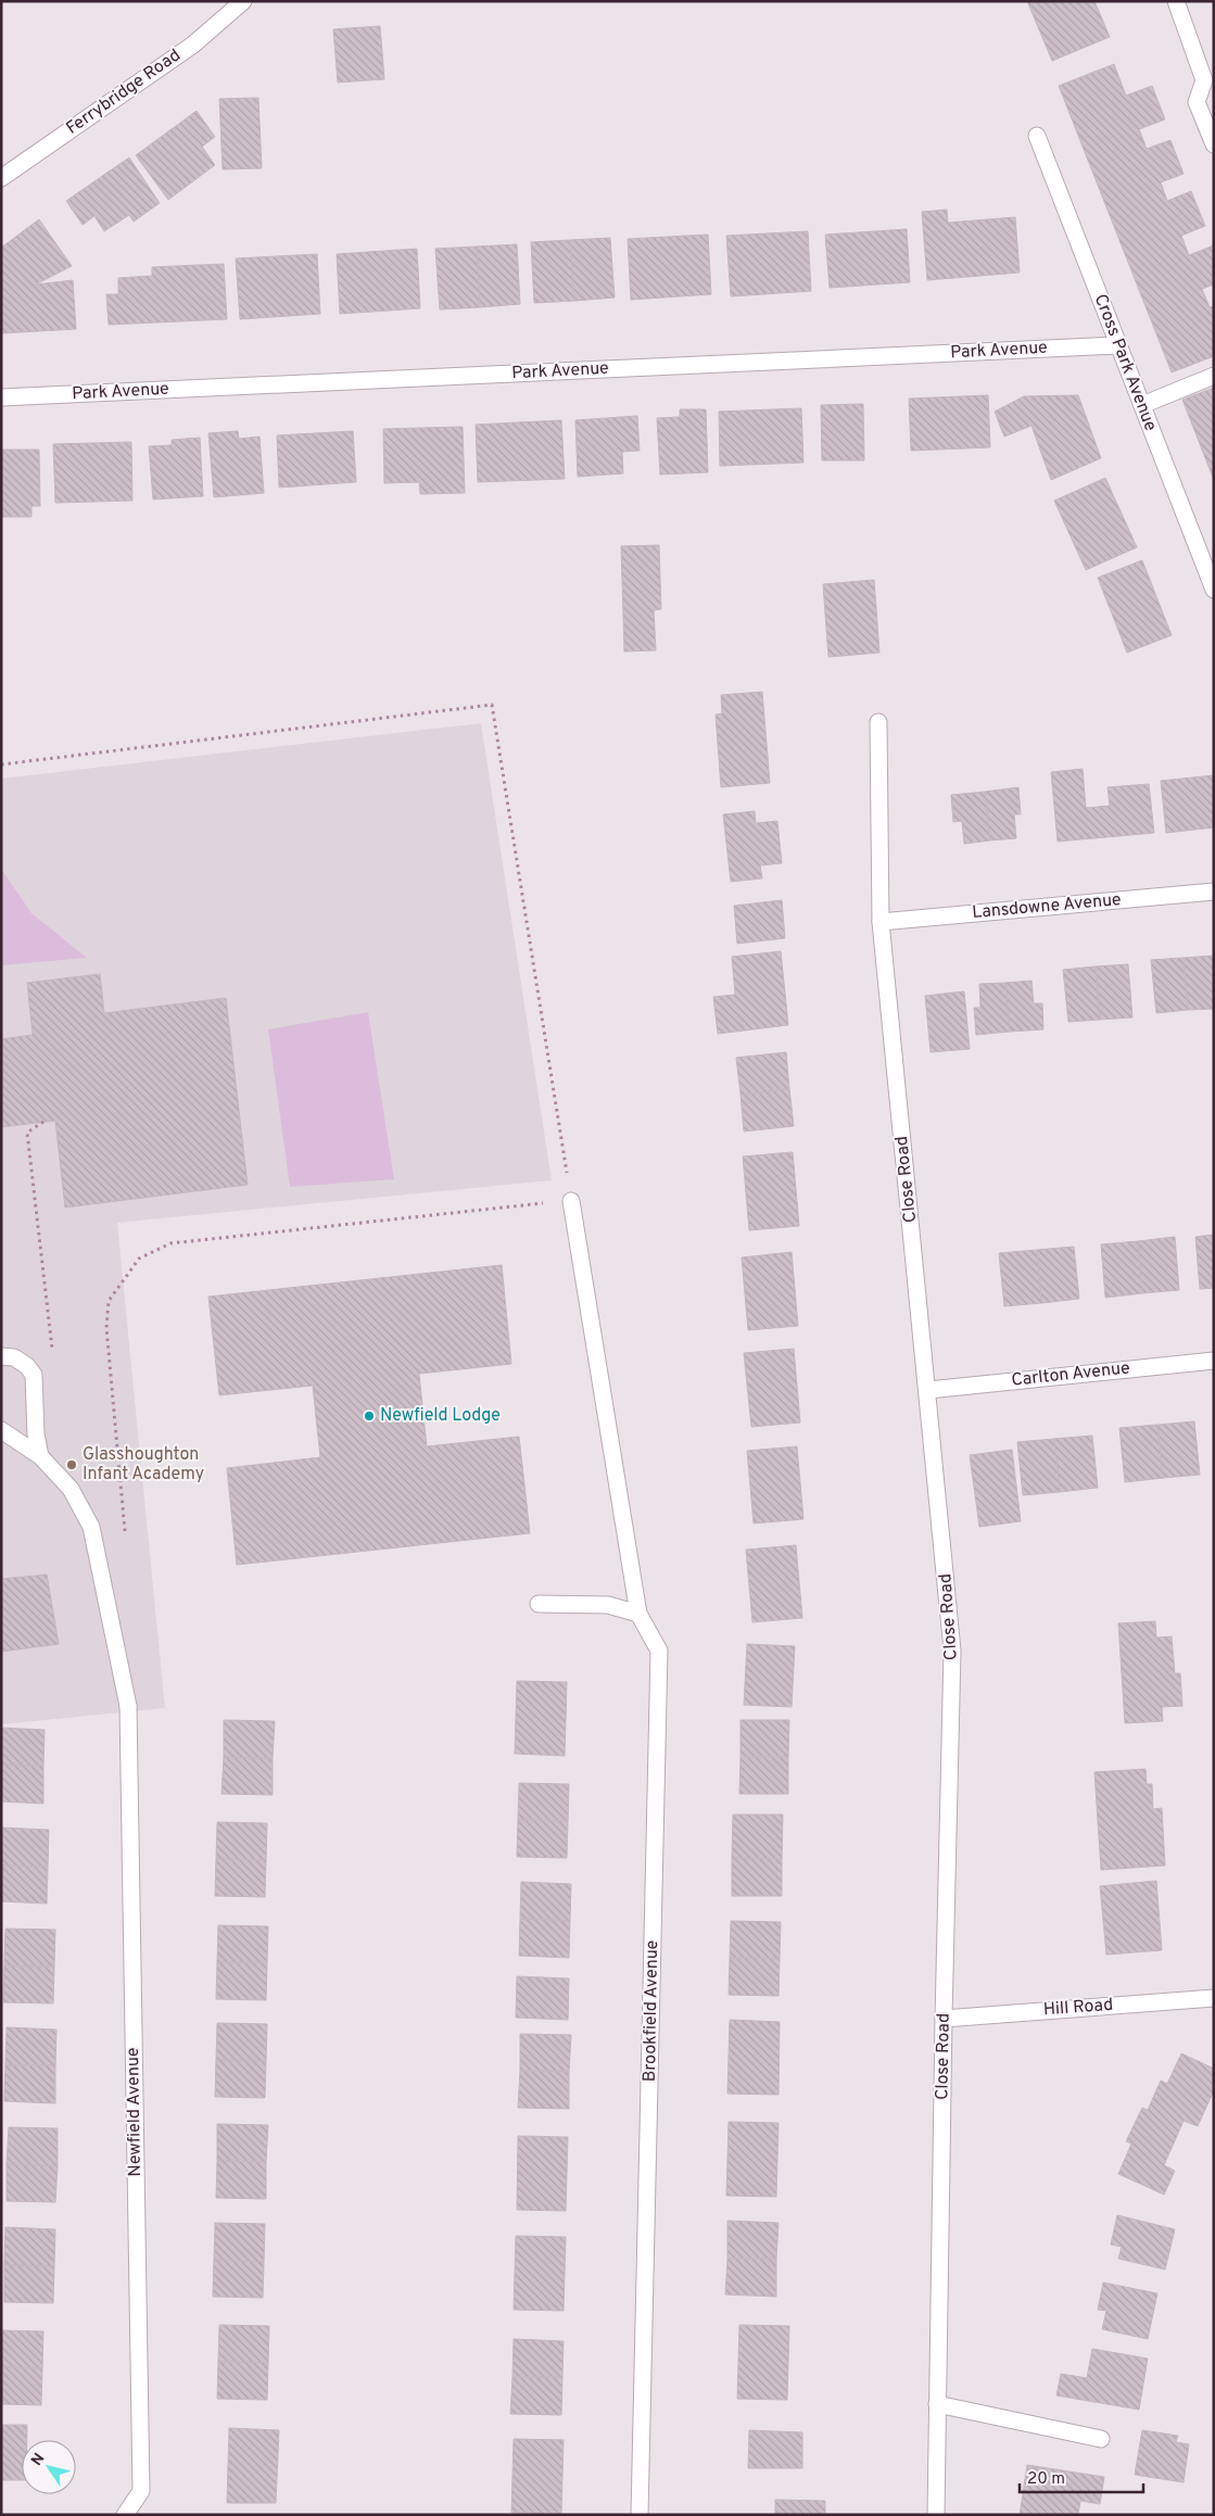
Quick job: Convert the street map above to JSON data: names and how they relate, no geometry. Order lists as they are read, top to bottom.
{
  "streets": {
    "street": [
      "Ferrybridge Road",
      "Park Avenue",
      "Cross Park Avenue",
      "Lansdowne Avenue",
      "Close Road",
      "Carlton Avenue",
      "Hill Road",
      "Brookfield Avenue",
      "Newfield Avenue"
    ]
  },
  "crossings": [
    ["Park Avenue", "Cross Park Avenue"],
    ["Lansdowne Avenue", "Close Road"],
    ["Close Road", "Carlton Avenue"],
    ["Close Road", "Hill Road"]
  ],
  "places": ["Newfield Lodge", "Glasshoughton Infant Academy"],
  "scale_bar": "20 m",
  "north": "top left"
}
